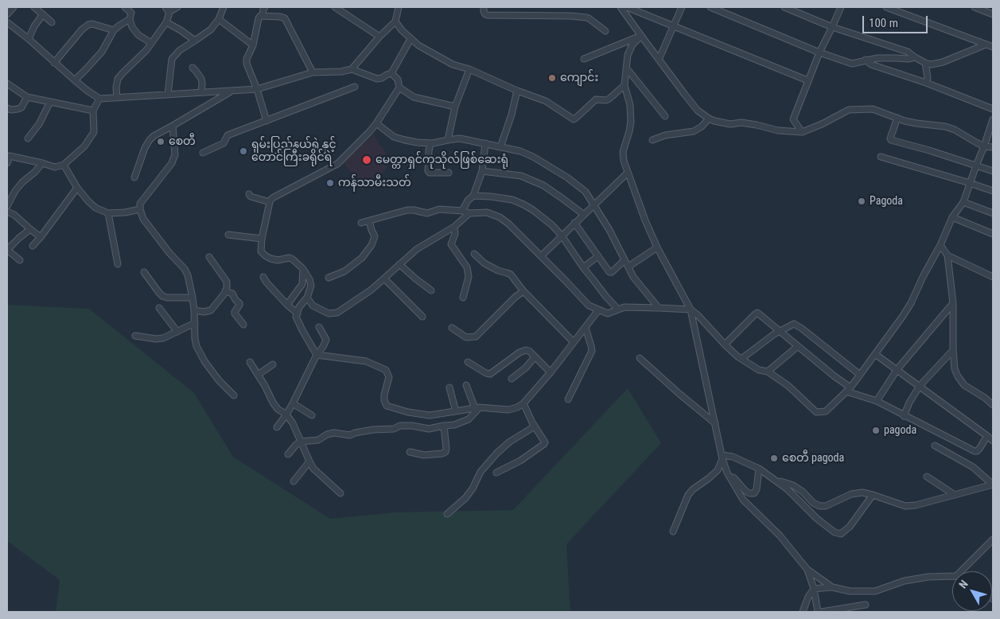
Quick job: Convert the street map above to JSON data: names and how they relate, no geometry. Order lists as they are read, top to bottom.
{
  "places": [
    "ကျောင်း",
    "စေတီ",
    "ရှမ်းပြည်နယ်ရဲ နှင့် တောင်ကြီးခရိုင်ရဲ",
    "မေတ္တာရှင်ကုသိုလ်ဖြစ်ဆေးရုံ",
    "ကန်သာမီးသတ်",
    "Pagoda",
    "pagoda",
    "စေတီ pagoda"
  ],
  "scale_bar": "100 m",
  "north": "top left"
}
